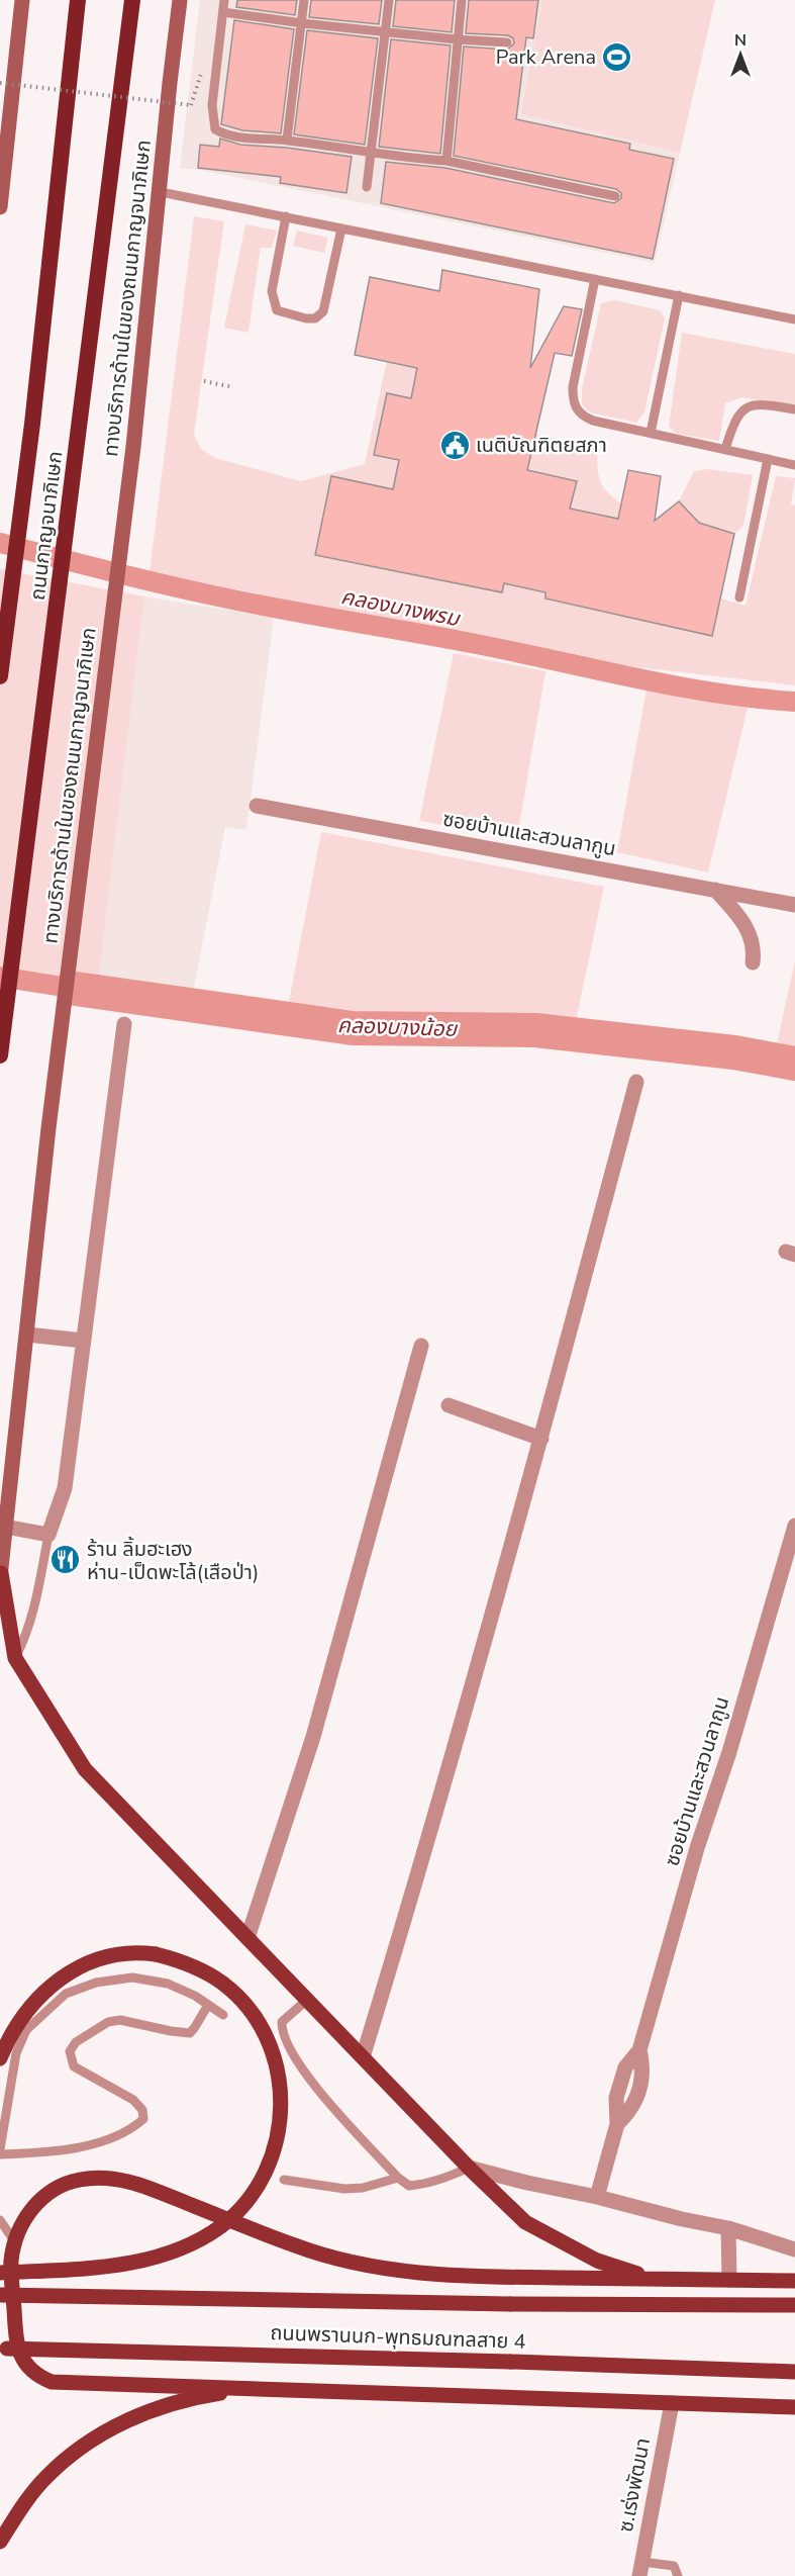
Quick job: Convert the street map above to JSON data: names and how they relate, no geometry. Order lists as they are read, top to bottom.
{
  "streets": {
    "highway": ["ถนนกาญจนาภิเษก"],
    "main road": ["ทางบริการด้านในของถนนกาญจนาภิเษก", "ถนนพรานนก-พุทธมณฑลสาย 4"],
    "street": ["ซอยบ้านและสวนลากูน", "ซ.เร่งพัฒนา"]
  },
  "water": ["คลองบางพรม", "คลองบางน้อย"],
  "places": {
    "sports": ["Park Arena"],
    "public building": ["เนติบัณฑิตยสภา"],
    "restaurant": ["ร้าน ลิ้มฮะเฮง ห่าน-เป็ดพะโล้(เสือป่า)"]
  },
  "north": "top"
}
